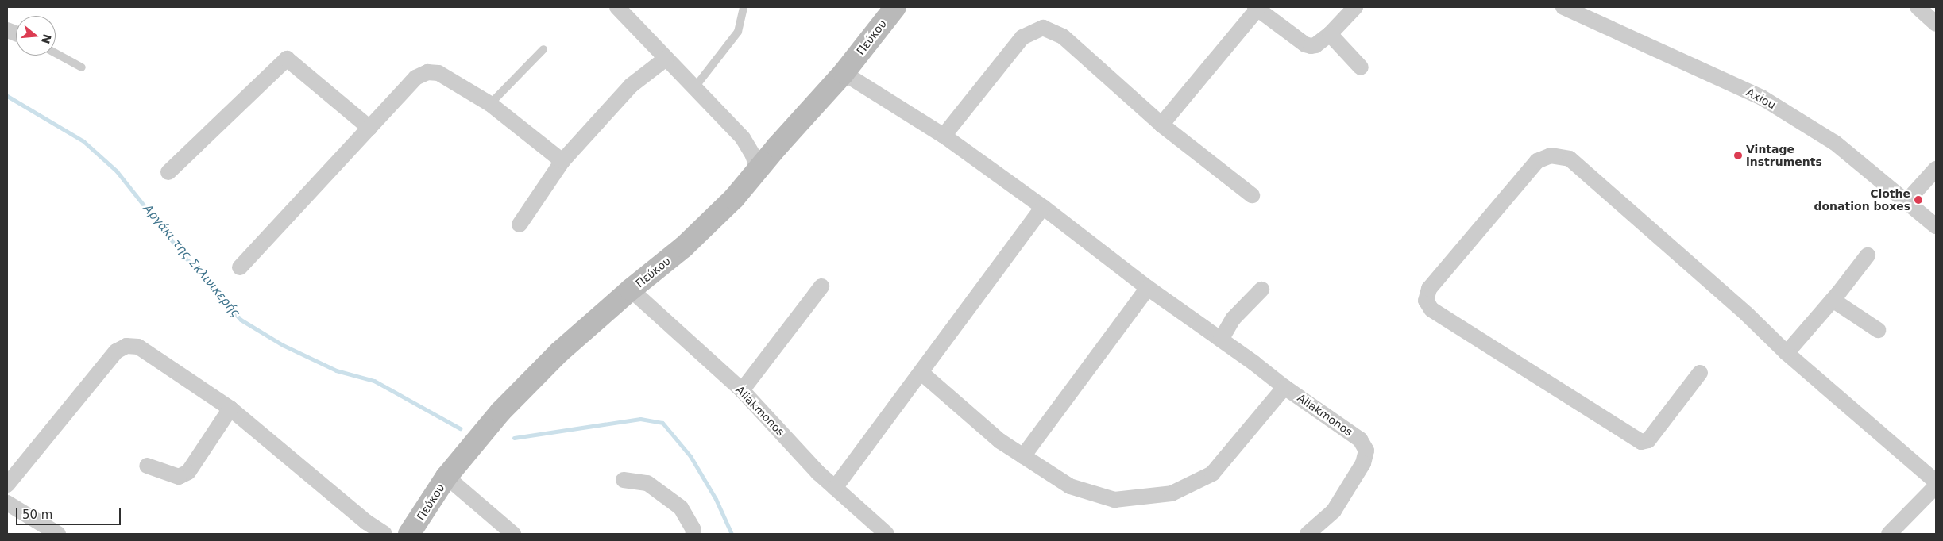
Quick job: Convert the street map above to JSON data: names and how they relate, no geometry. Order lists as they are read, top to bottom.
{
  "streets": {
    "main road": ["Πεύκου"],
    "street": ["Axiou", "Aliakmonos"]
  },
  "crossings": [
    ["Πεύκου", "Aliakmonos"]
  ],
  "water": ["Αργάκι της Σκλινικερής"],
  "places": ["Vintage instruments", "Clothe donation boxes"],
  "scale_bar": "50 m",
  "north": "right"
}
